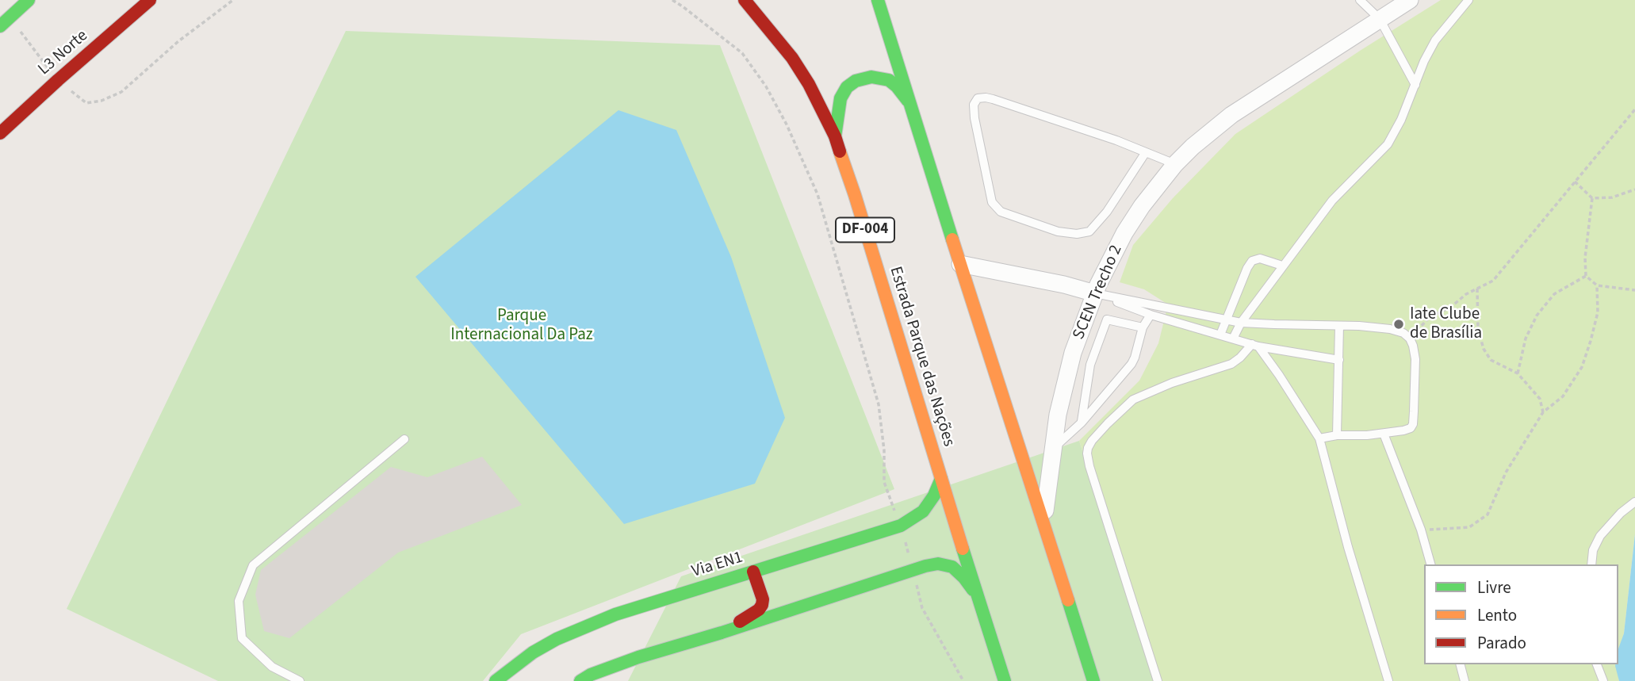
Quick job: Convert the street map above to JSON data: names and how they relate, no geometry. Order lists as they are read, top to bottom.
{
  "streets": {
    "main road": [
      "L3 Norte",
      "DF-004",
      "Estrada Parque das Nações",
      "Via EN1"
    ],
    "street": ["SCEN Trecho 2"]
  },
  "crossings": [
    ["Estrada Parque das Nações", "Via EN1"]
  ],
  "parks": ["Parque Internacional Da Paz"],
  "places": ["Iate Clube de Brasília"],
  "legend": ["Livre", "Lento", "Parado"]
}
